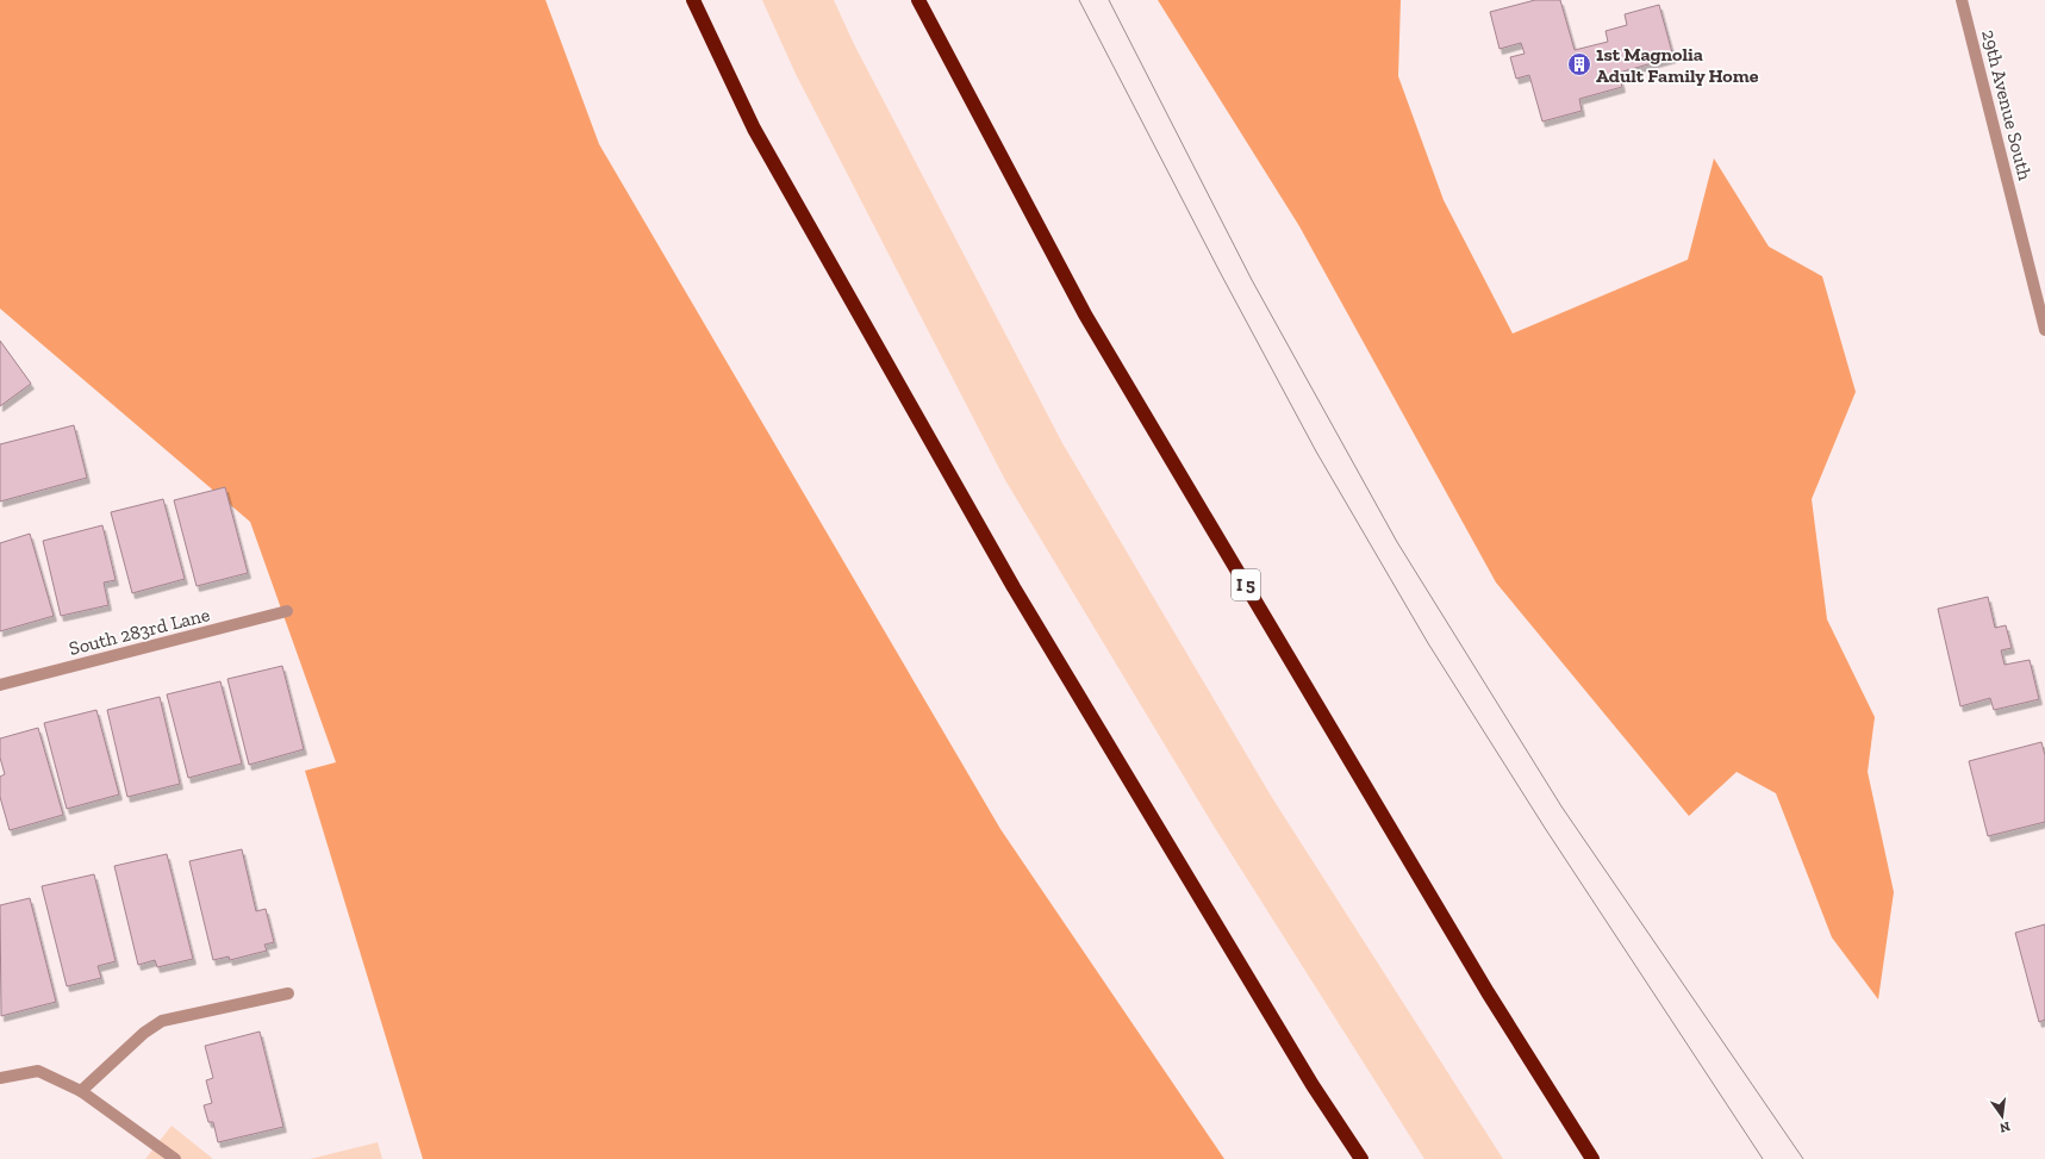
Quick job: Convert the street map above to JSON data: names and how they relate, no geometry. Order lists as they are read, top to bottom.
{
  "streets": {
    "highway": ["I 5"],
    "street": ["29th Avenue South", "South 283rd Lane"]
  },
  "places": {
    "building": ["1st Magnolia Adult Family Home"]
  },
  "north": "bottom"
}
